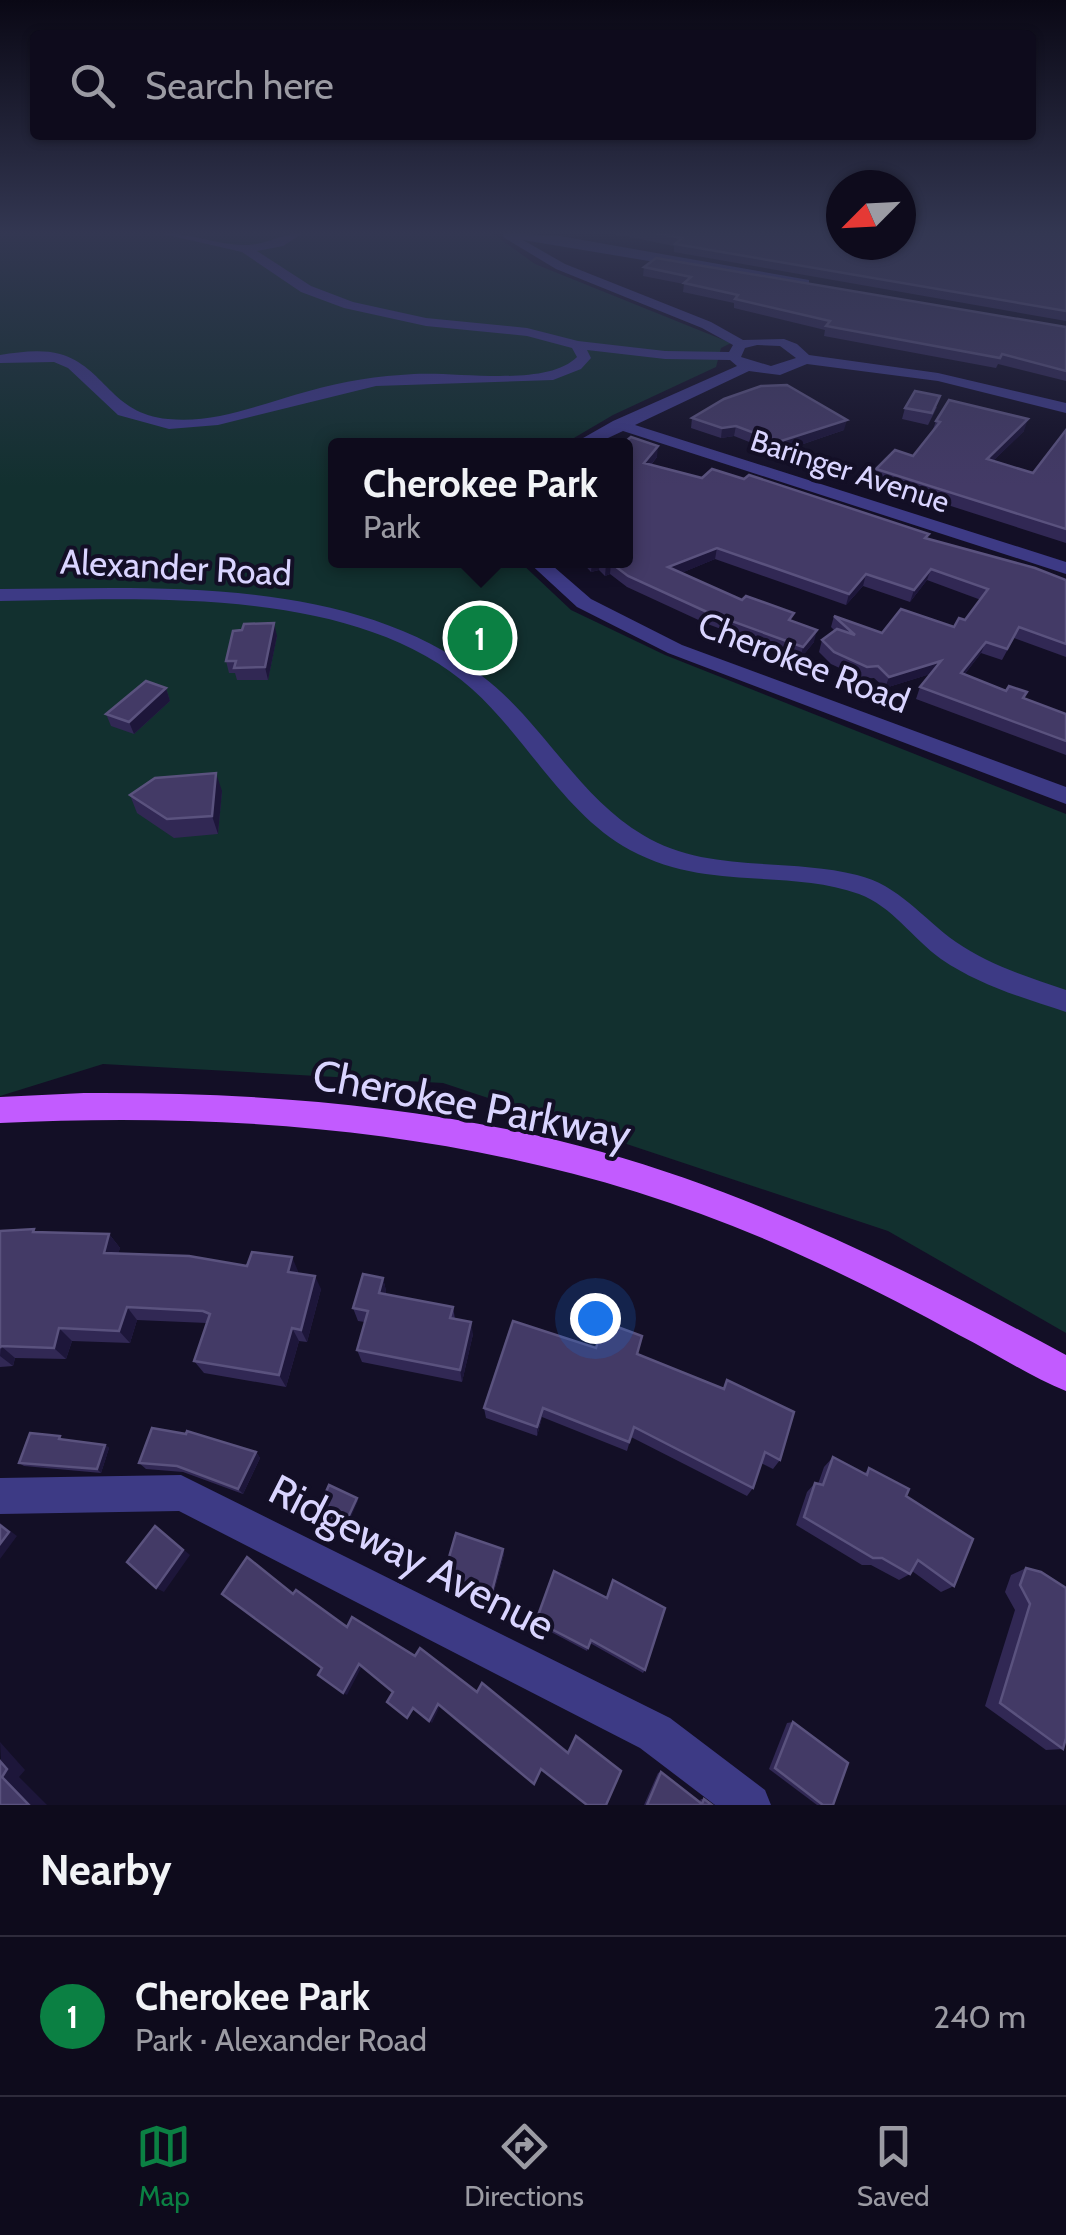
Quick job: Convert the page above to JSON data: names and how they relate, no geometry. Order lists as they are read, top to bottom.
{
  "streets": {
    "main road": ["Cherokee Parkway"],
    "street": [
      "Baringer Avenue",
      "Alexander Road",
      "Cherokee Road",
      "Ridgeway Avenue"
    ]
  },
  "north": "bottom left",
  "page": {
    "search": "Search here",
    "popup": ["Cherokee Park", "Park"],
    "pins": "1",
    "heading": "Nearby",
    "list": [
      {
        "mark": "1",
        "name": "Cherokee Park",
        "note": "Park · Alexander Road",
        "value": "240 m"
      }
    ],
    "nav": ["Map", "Directions", "Saved"]
  }
}
